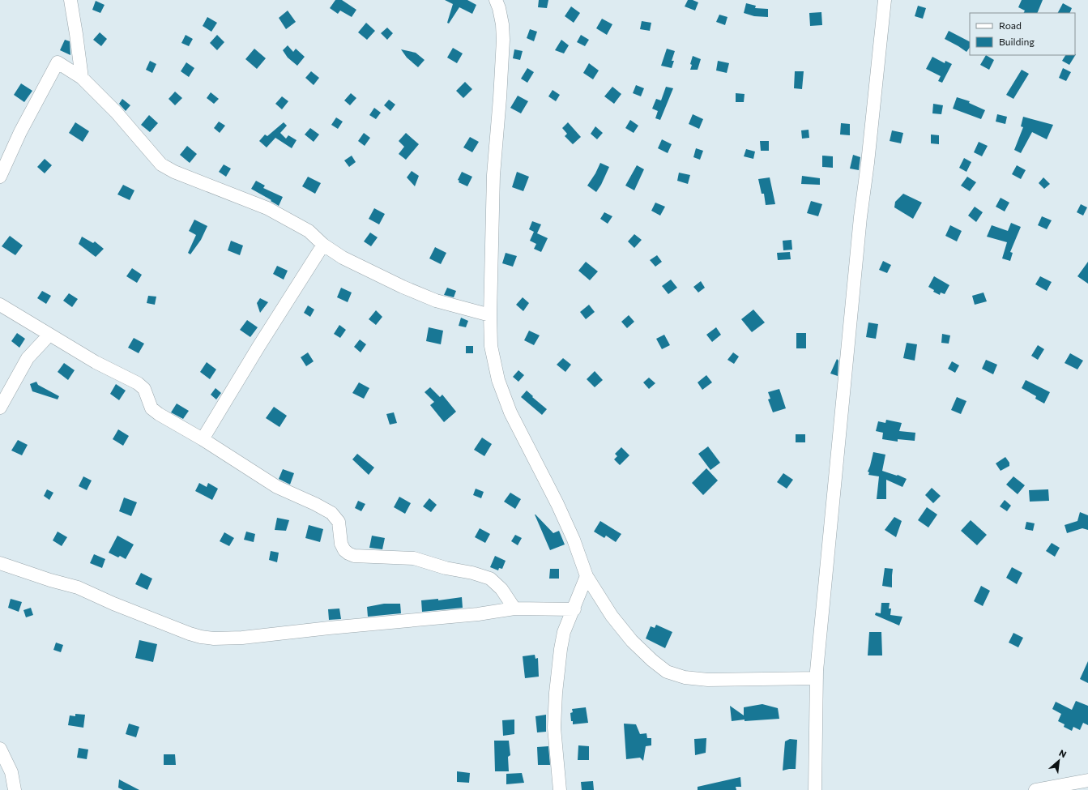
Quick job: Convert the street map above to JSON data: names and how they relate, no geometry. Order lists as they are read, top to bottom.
{
  "legend": ["Road", "Building"],
  "north": "top right"
}
